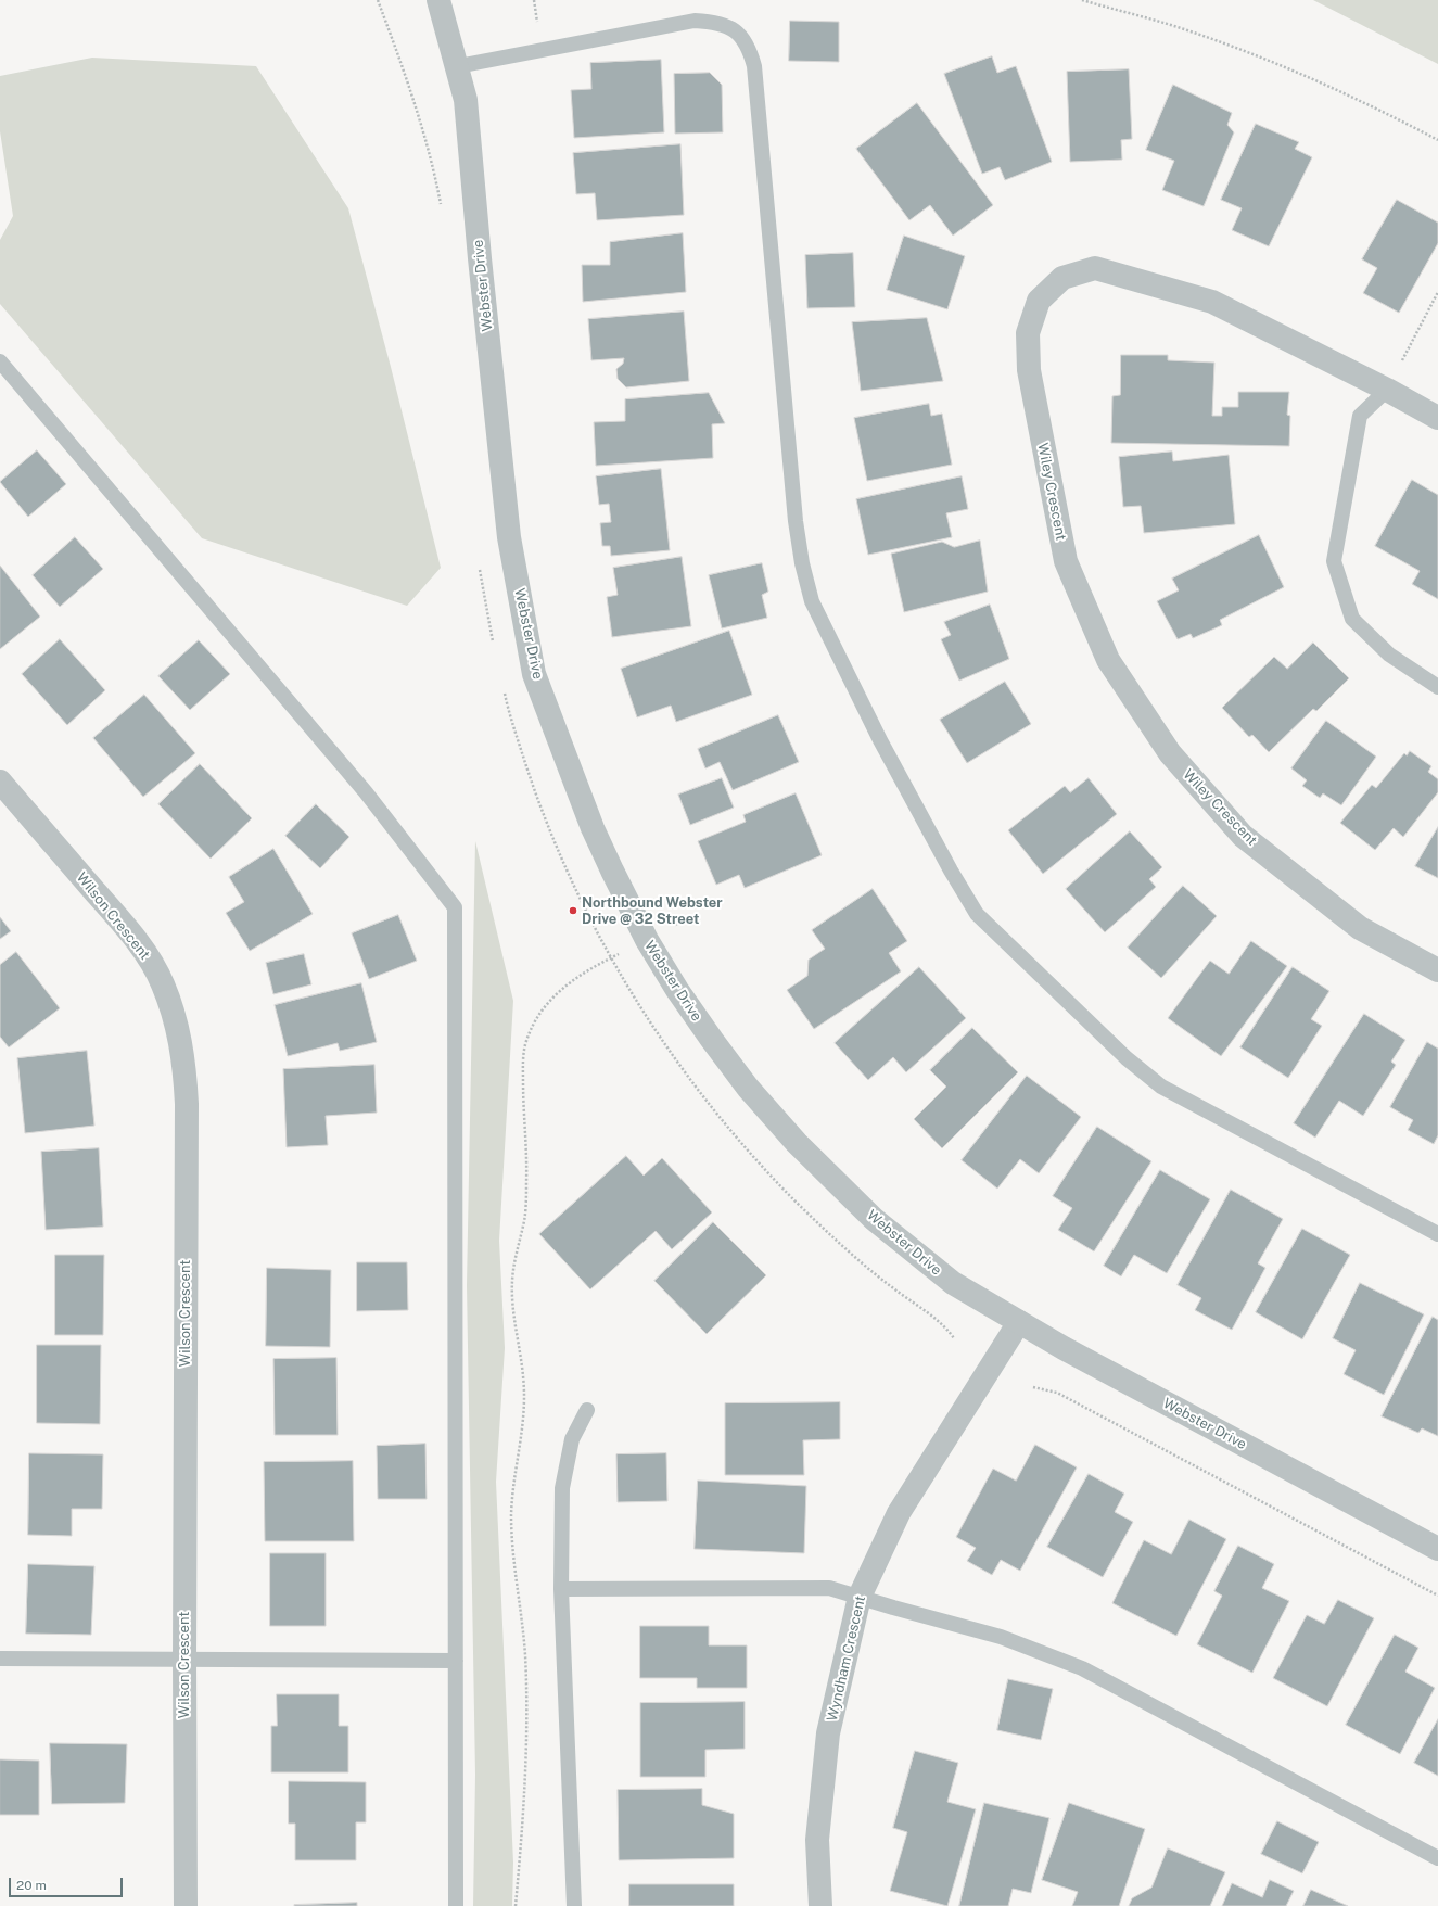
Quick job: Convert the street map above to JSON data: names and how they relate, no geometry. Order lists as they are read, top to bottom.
{
  "streets": {
    "street": [
      "Webster Drive",
      "Wiley Crescent",
      "Wilson Crescent",
      "Wyndham Crescent"
    ]
  },
  "crossings": [
    ["Webster Drive", "Wyndham Crescent"]
  ],
  "places": ["Northbound Webster Drive @ 32 Street"],
  "scale_bar": "20 m"
}
